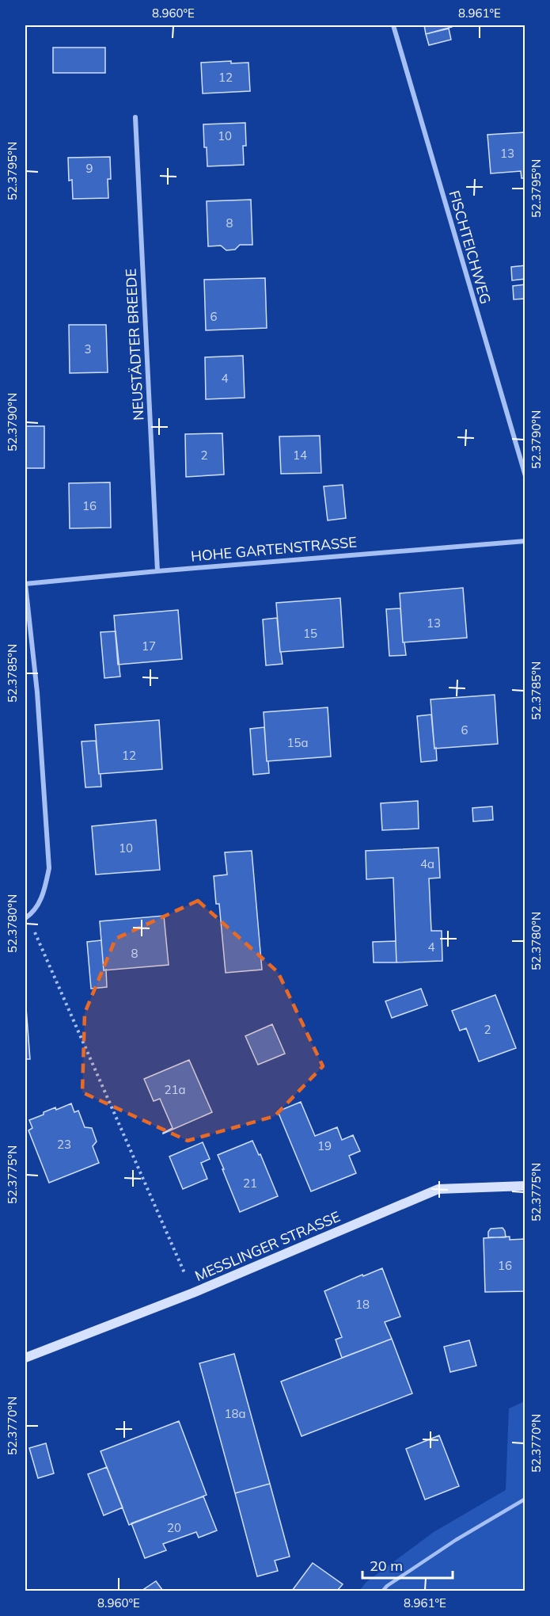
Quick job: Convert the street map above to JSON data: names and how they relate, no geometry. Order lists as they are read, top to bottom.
{
  "streets": {
    "street": [
      "FISCHTEICHWEG",
      "NEUSTÄDTER BREEDE",
      "HOHE GARTENSTRASSE",
      "MESSLINGER STRASSE"
    ]
  },
  "crossings": [
    ["NEUSTÄDTER BREEDE", "HOHE GARTENSTRASSE"]
  ],
  "house_numbers": [
    "12",
    "10",
    "13",
    "9",
    "8",
    "6",
    "3",
    "4",
    "2",
    "14",
    "16",
    "13",
    "15",
    "17",
    "6",
    "15a",
    "12",
    "10",
    "4a",
    "4",
    "8",
    "2",
    "21a",
    "23",
    "19",
    "21",
    "16",
    "18",
    "18a",
    "20"
  ],
  "scale_bar": "20 m",
  "coordinates": [
    "8.960°E",
    "8.961°E",
    "52.3795°N",
    "52.3790°N",
    "52.3785°N",
    "52.3780°N",
    "52.3775°N",
    "52.3770°N"
  ]
}
